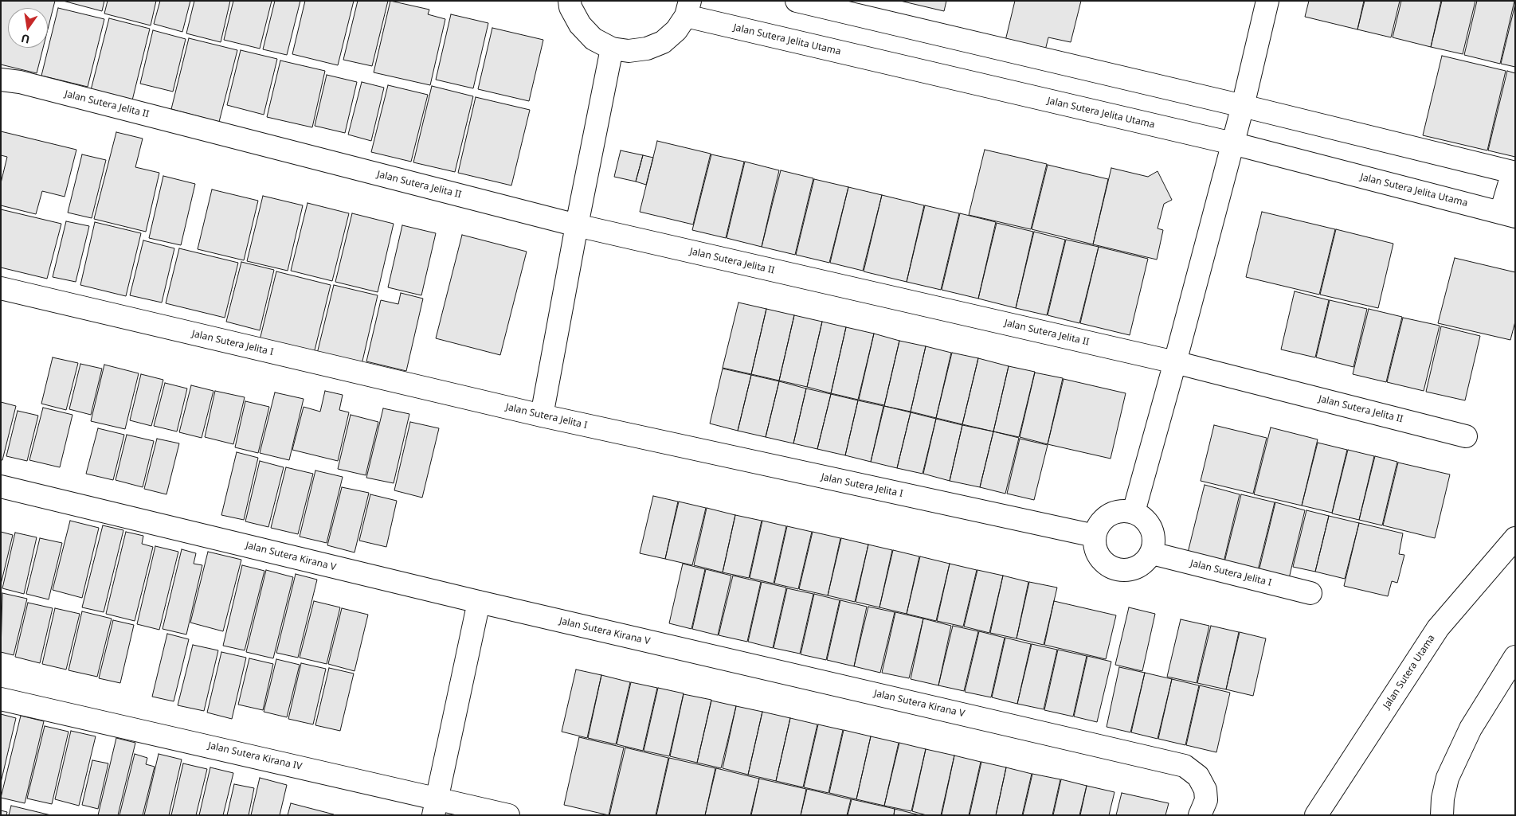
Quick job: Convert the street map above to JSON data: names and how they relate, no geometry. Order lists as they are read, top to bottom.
{
  "streets": {
    "street": [
      "Jalan Sutera Jelita Utama",
      "Jalan Sutera Jelita II",
      "Jalan Sutera Jelita I",
      "Jalan Sutera Kirana V",
      "Jalan Sutera Utama",
      "Jalan Sutera Kirana IV"
    ]
  },
  "north": "bottom"
}
